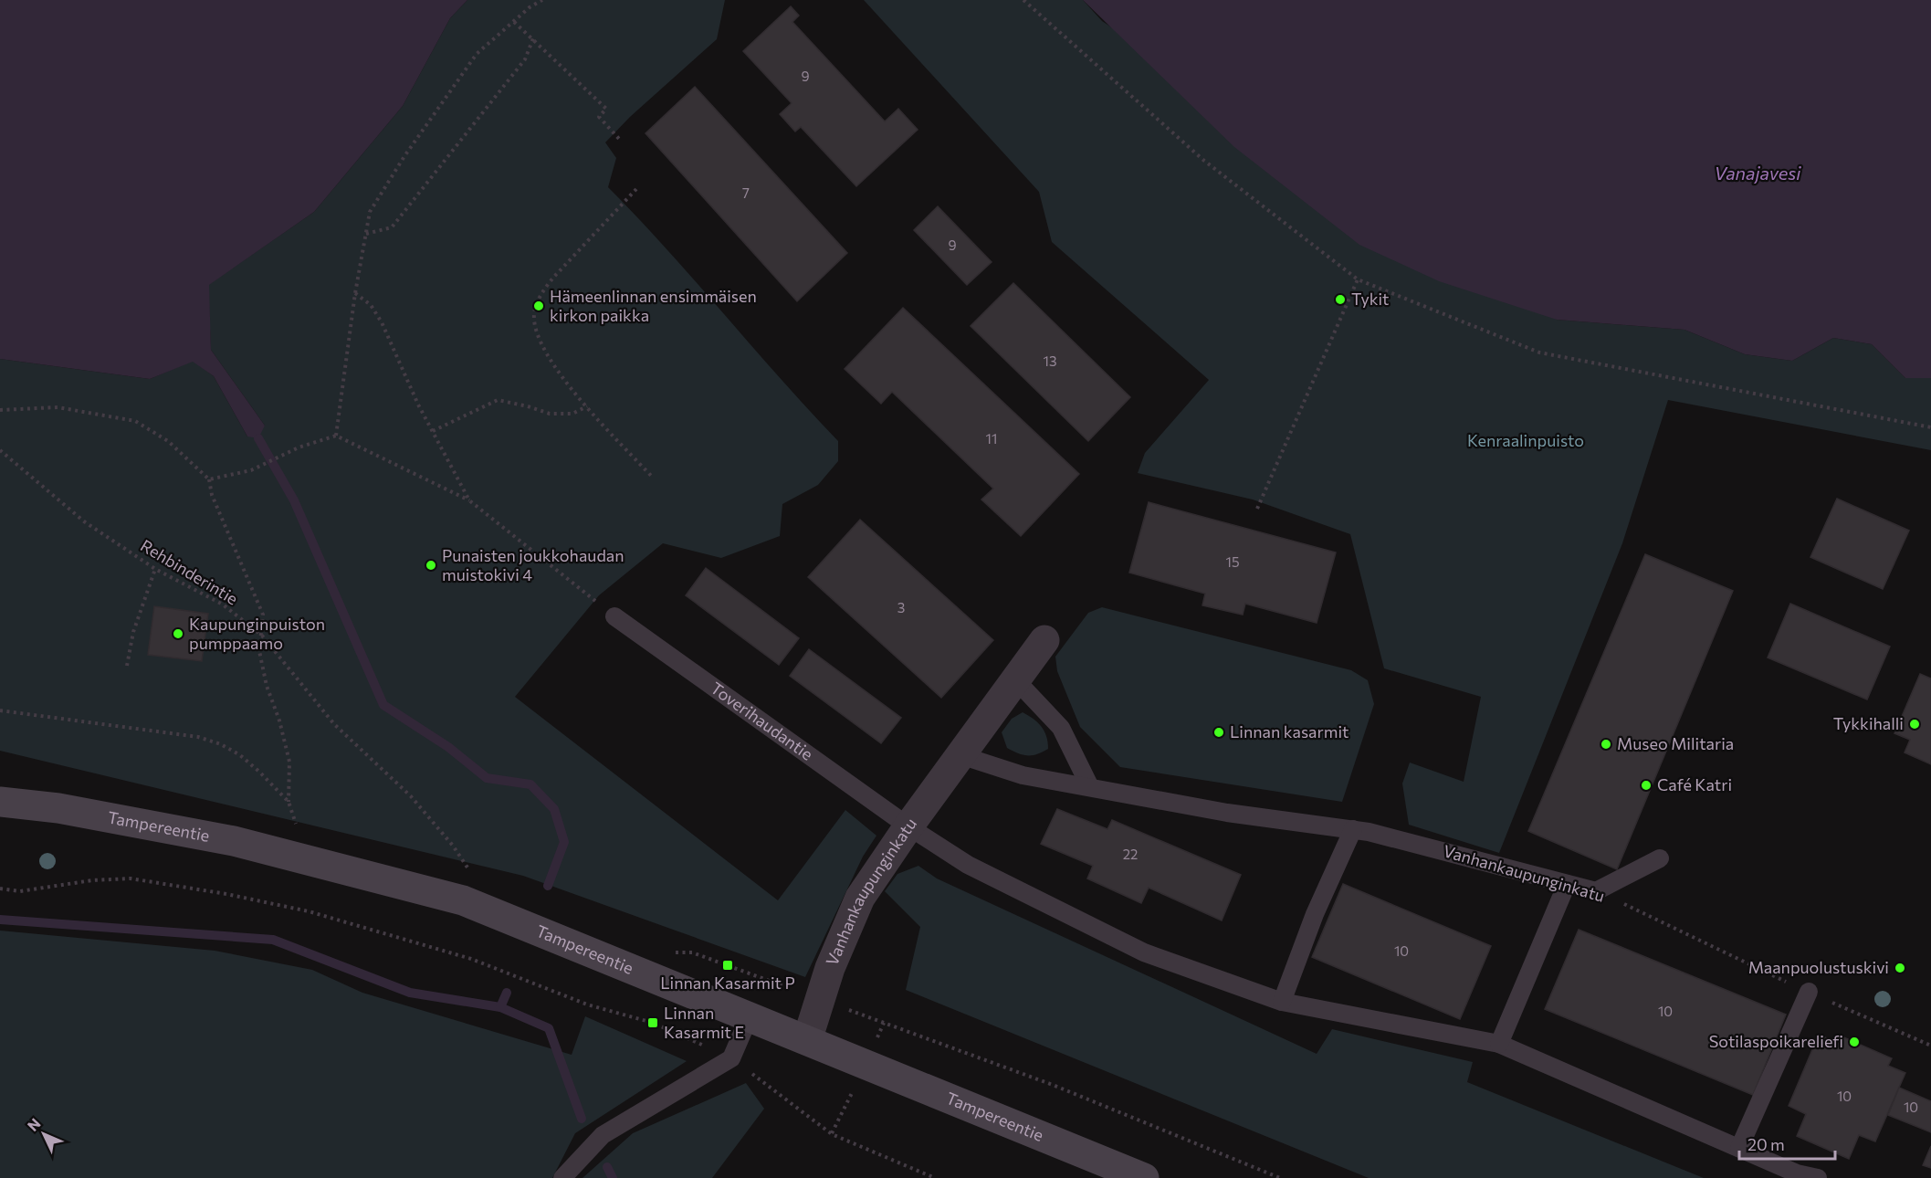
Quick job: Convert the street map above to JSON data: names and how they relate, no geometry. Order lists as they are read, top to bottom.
{
  "streets": {
    "main road": ["Tampereentie"],
    "street": ["Vanhankaupunginkatu"],
    "lane": ["Toverihaudantie"],
    "path": ["Rehbinderintie"]
  },
  "crossings": [
    ["Toverihaudantie", "Vanhankaupunginkatu"],
    ["Tampereentie", "Vanhankaupunginkatu"]
  ],
  "water": ["Vanajavesi"],
  "parks": ["Kenraalinpuisto"],
  "places": {
    "other": [
      "Tykit",
      "Hämeenlinnan ensimmäisen kirkon paikka",
      "Punaisten joukkohaudan muistokivi 4",
      "Kaupunginpuiston pumppaamo",
      "Tykkihalli",
      "Linnan kasarmit",
      "Museo Militaria",
      "Café Katri",
      "Maanpuolustuskivi",
      "Sotilaspoikareliefi"
    ],
    "transit": ["Linnan Kasarmit P", "Linnan Kasarmit E"]
  },
  "house_numbers": [
    "9",
    "7",
    "9",
    "13",
    "11",
    "15",
    "3",
    "22",
    "10",
    "10",
    "10",
    "10"
  ],
  "scale_bar": "20 m",
  "north": "top left"
}
